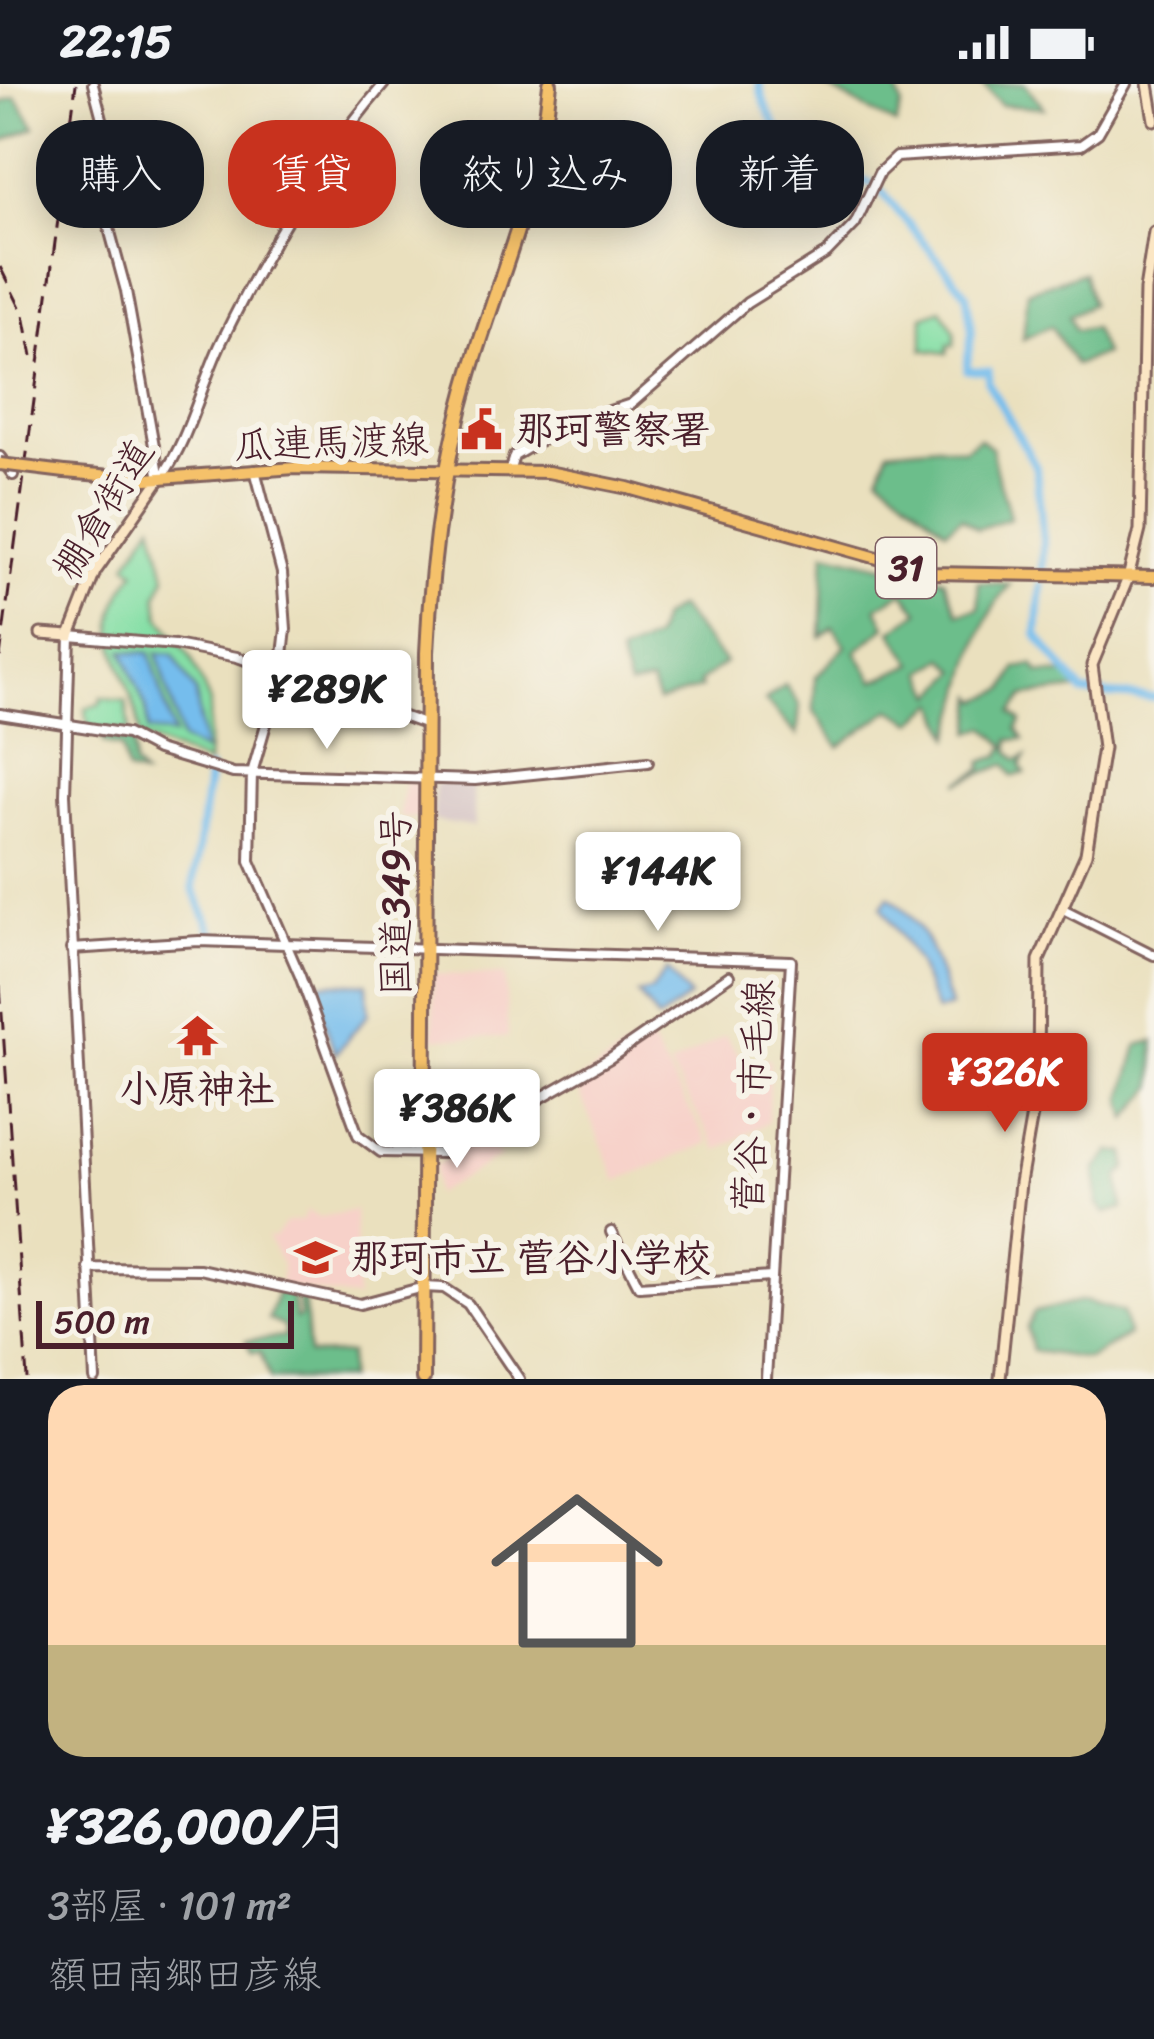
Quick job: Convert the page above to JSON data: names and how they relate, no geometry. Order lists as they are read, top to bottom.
{
  "streets": {
    "highway": ["国道349号"],
    "main road": ["瓜連馬渡線", "棚倉街道", "31"],
    "street": ["菅谷・市毛線"]
  },
  "crossings": [
    ["瓜連馬渡線", "棚倉街道"],
    ["瓜連馬渡線", "国道349号"],
    ["棚倉街道", "菅谷・市毛線"],
    ["国道349号", "菅谷・市毛線"]
  ],
  "places": {
    "public building": ["那珂警察署"],
    "temple": ["小原神社"],
    "school or university": ["那珂市立 菅谷小学校"]
  },
  "scale_bar": "500 m",
  "page": {
    "status": "22:15",
    "chip": [
      "購入",
      "賃貸",
      "絞り込み",
      "新着"
    ],
    "price": [
      "¥289K",
      "¥144K",
      "¥326K",
      "¥386K"
    ],
    "scale": "500 m",
    "list": [
      {
        "name": "¥326,000/月",
        "note": "3部屋 · 101 m² · 額田南郷田彦線"
      }
    ]
  }
}
